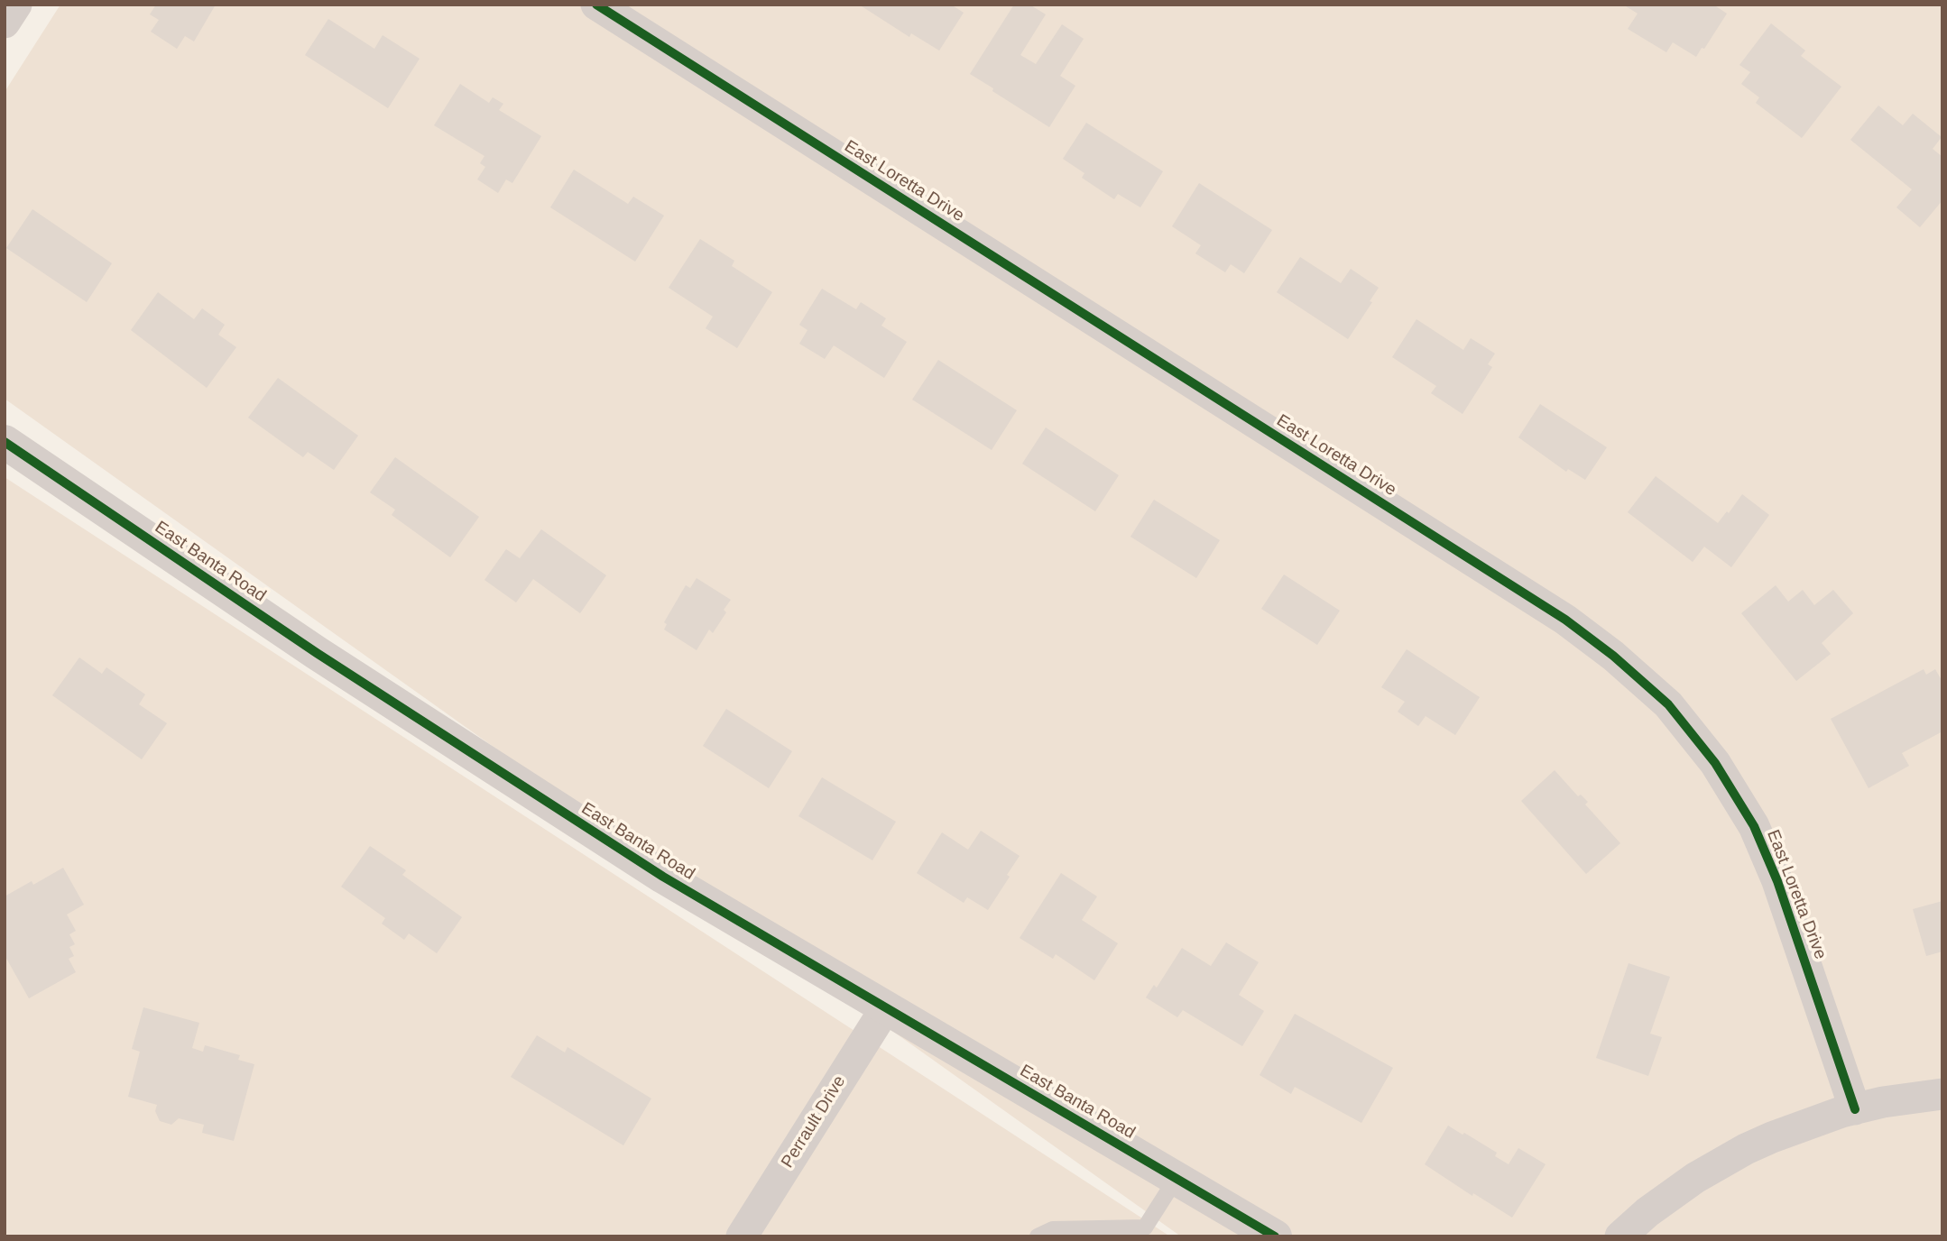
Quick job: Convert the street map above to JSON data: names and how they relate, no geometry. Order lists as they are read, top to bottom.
{
  "streets": {
    "street": ["East Loretta Drive", "East Banta Road", "Perrault Drive"]
  },
  "crossings": [
    ["East Banta Road", "Perrault Drive"]
  ]
}
